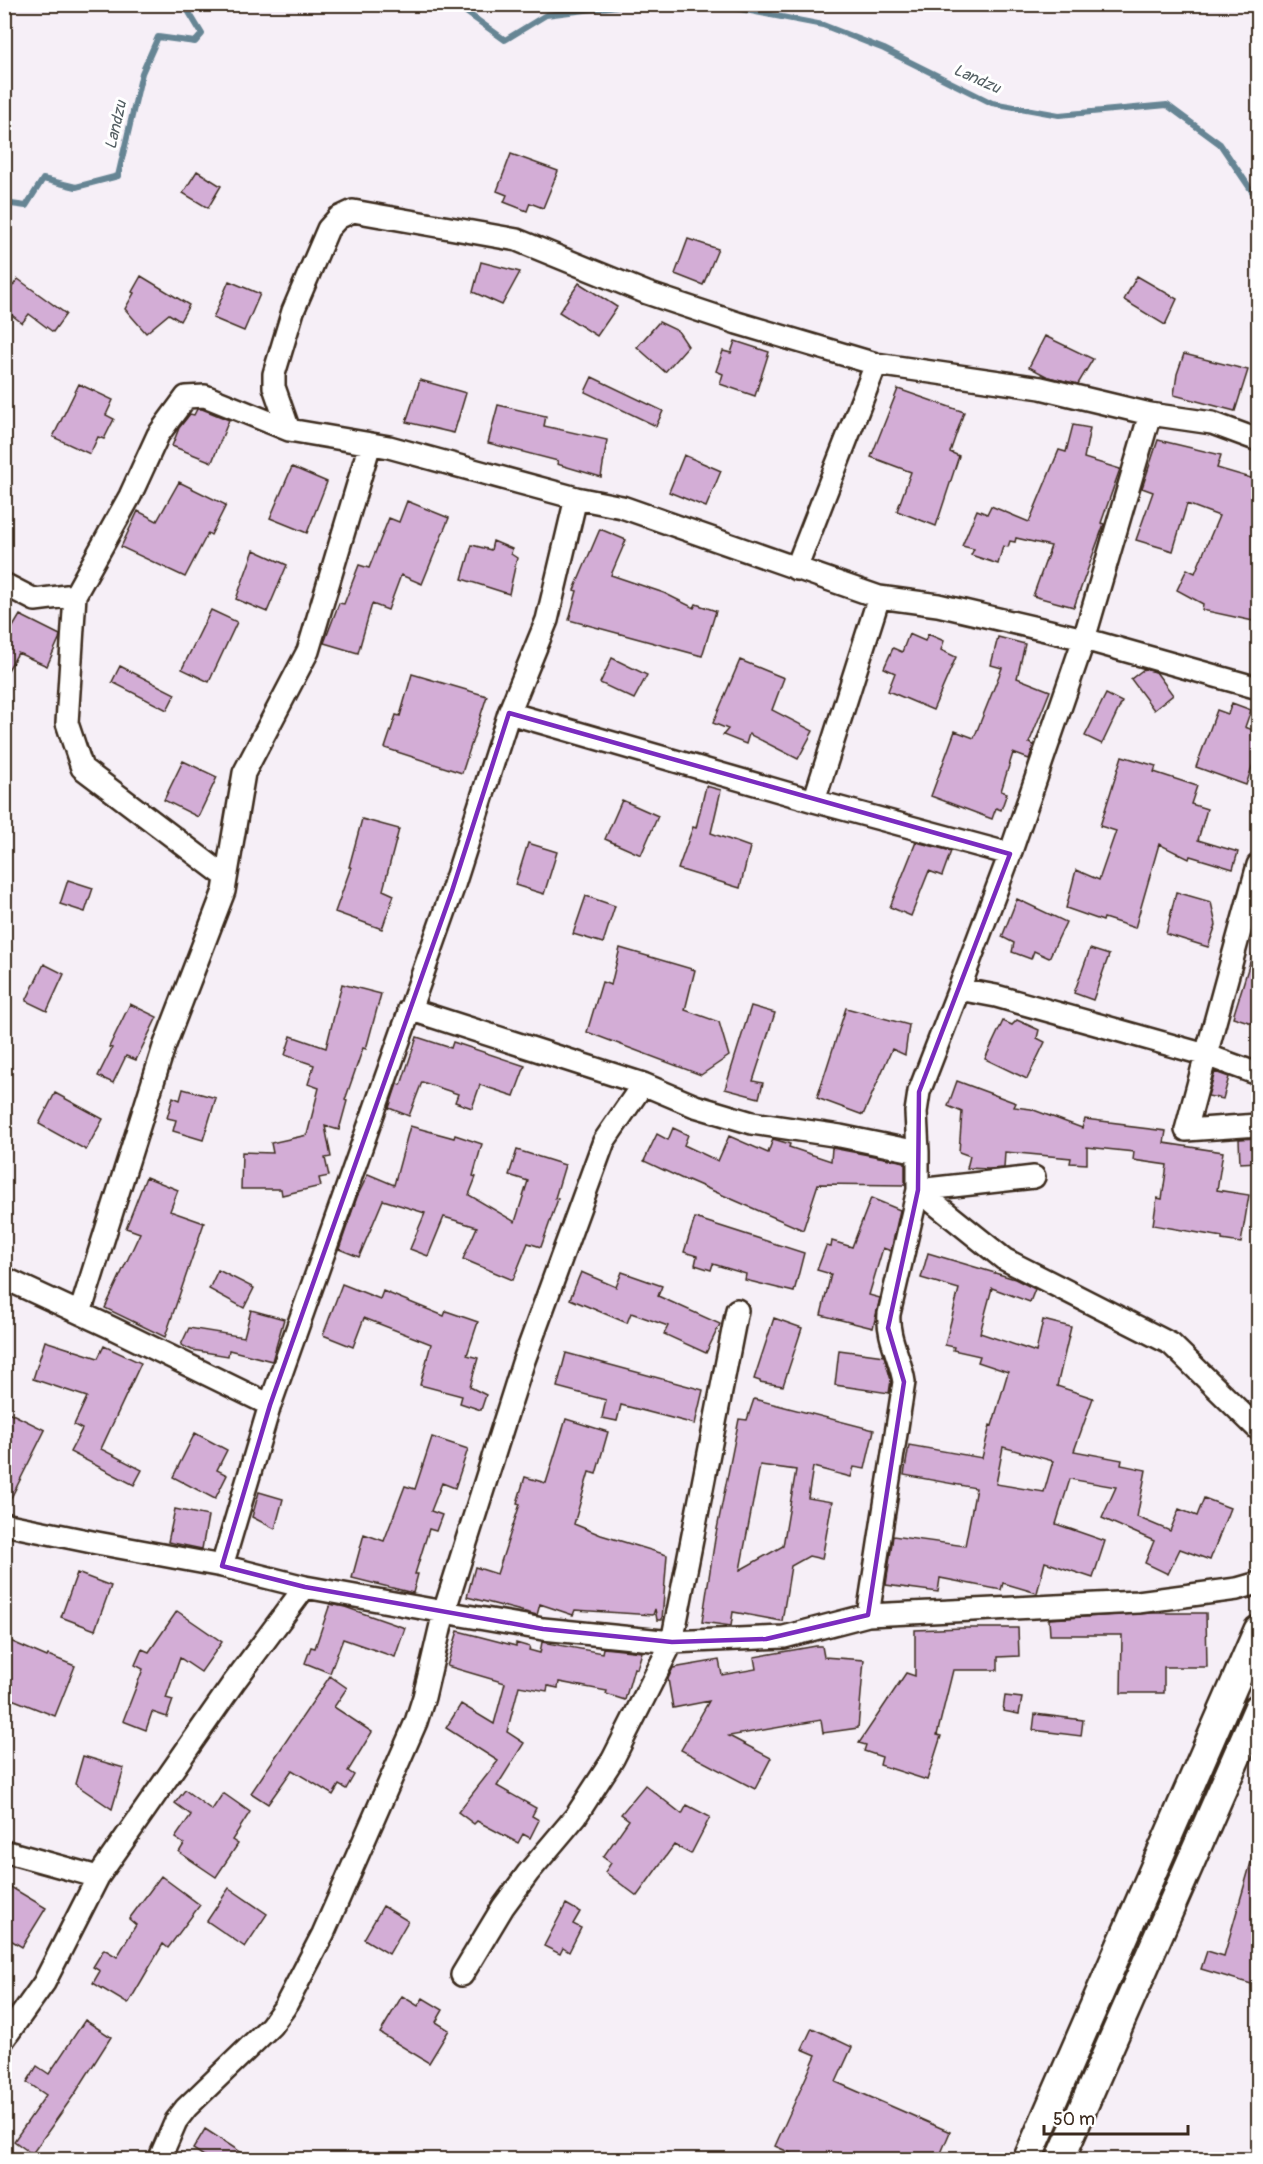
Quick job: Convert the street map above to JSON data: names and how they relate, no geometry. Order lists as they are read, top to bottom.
{
  "water": ["Landzu"],
  "scale_bar": "50 m"
}
